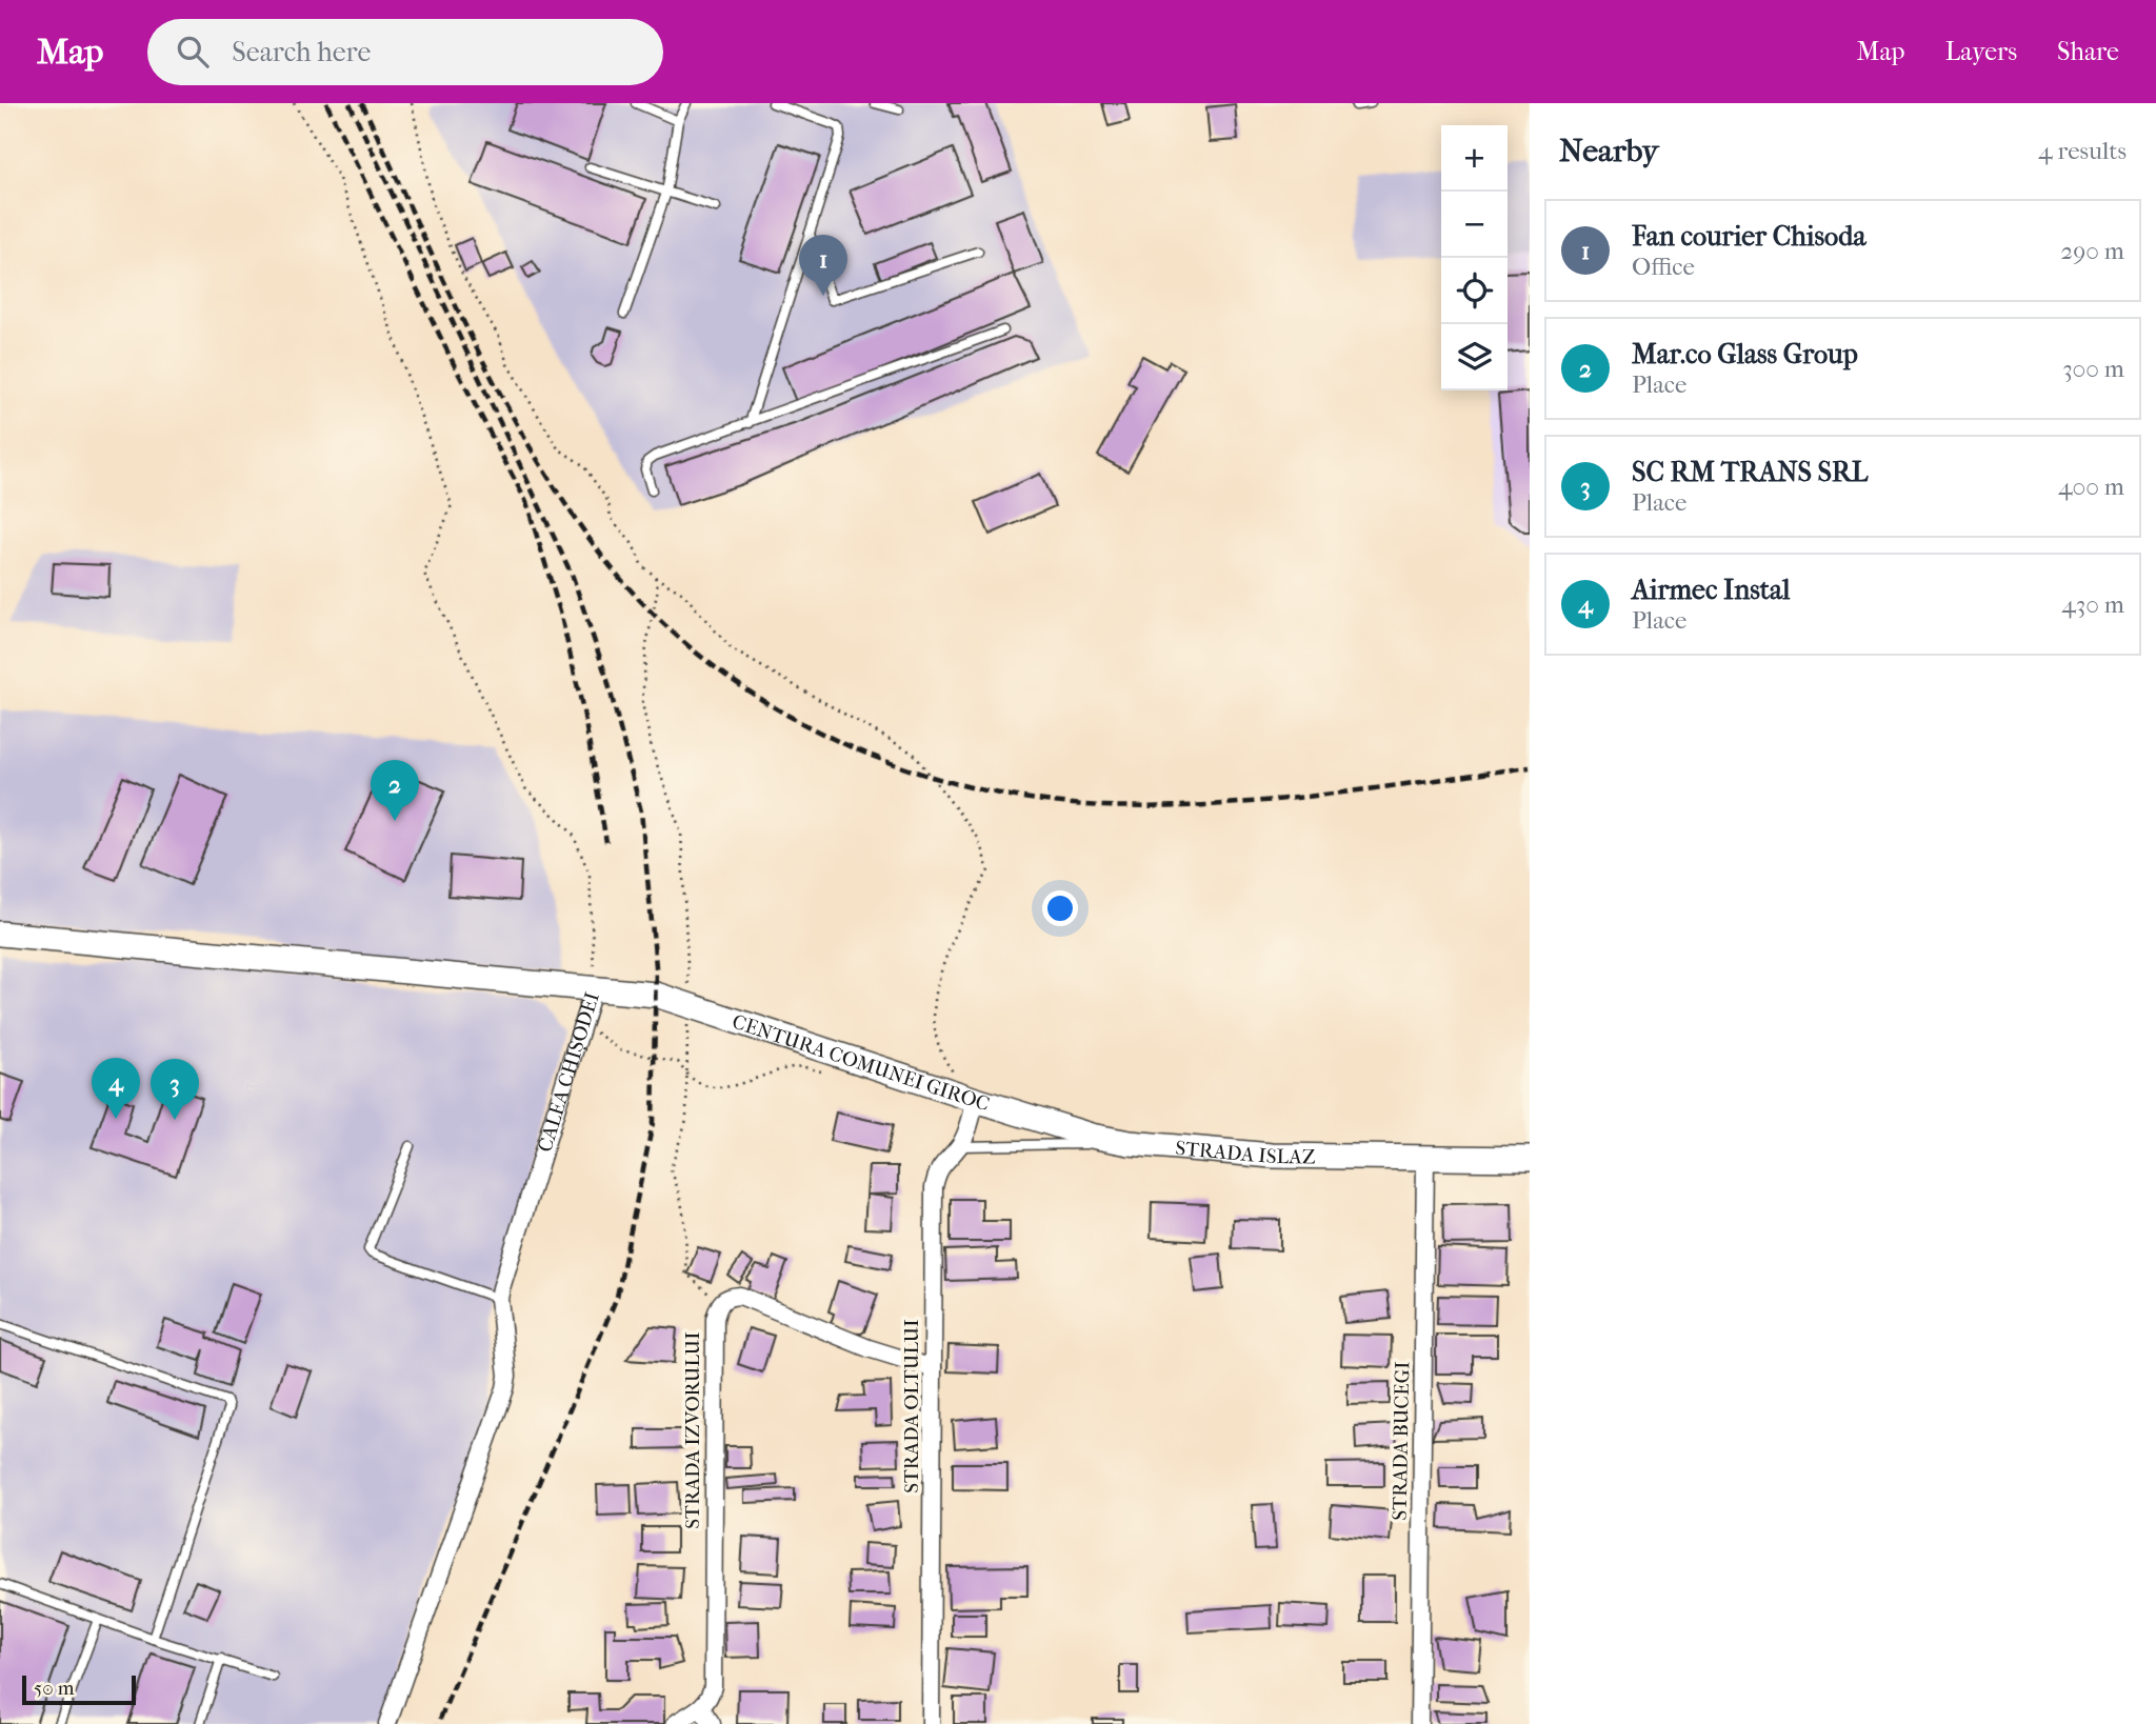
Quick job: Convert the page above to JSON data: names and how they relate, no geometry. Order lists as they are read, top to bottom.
{
  "streets": {
    "main road": ["CENTURA COMUNEI GIROC", "CALEA CHIȘODEI", "STRADA ISLAZ"],
    "street": ["STRADA OLTULUI", "STRADA IZVORULUI", "STRADA BUCEGI"]
  },
  "crossings": [
    ["CENTURA COMUNEI GIROC", "CALEA CHIȘODEI"],
    ["CENTURA COMUNEI GIROC", "STRADA ISLAZ"],
    ["CENTURA COMUNEI GIROC", "STRADA OLTULUI"],
    ["STRADA ISLAZ", "STRADA OLTULUI"],
    ["STRADA ISLAZ", "STRADA BUCEGI"]
  ],
  "scale_bar": "50 m",
  "page": {
    "header": "Map",
    "search": "Search here",
    "nav": ["Map", "Layers", "Share"],
    "heading": ["Nearby", "4 results"],
    "map_buttons": ["+", "−"],
    "list": [
      {
        "mark": "1",
        "name": "Fan courier Chisoda",
        "note": "Office",
        "value": "290 m"
      },
      {
        "mark": "2",
        "name": "Mar.co Glass Group",
        "note": "Place",
        "value": "300 m"
      },
      {
        "mark": "3",
        "name": "SC RM TRANS SRL",
        "note": "Place",
        "value": "400 m"
      },
      {
        "mark": "4",
        "name": "Airmec Instal",
        "note": "Place",
        "value": "430 m"
      }
    ],
    "pins": [
      "1",
      "2",
      "4",
      "3"
    ],
    "scale": "50 m"
  }
}
